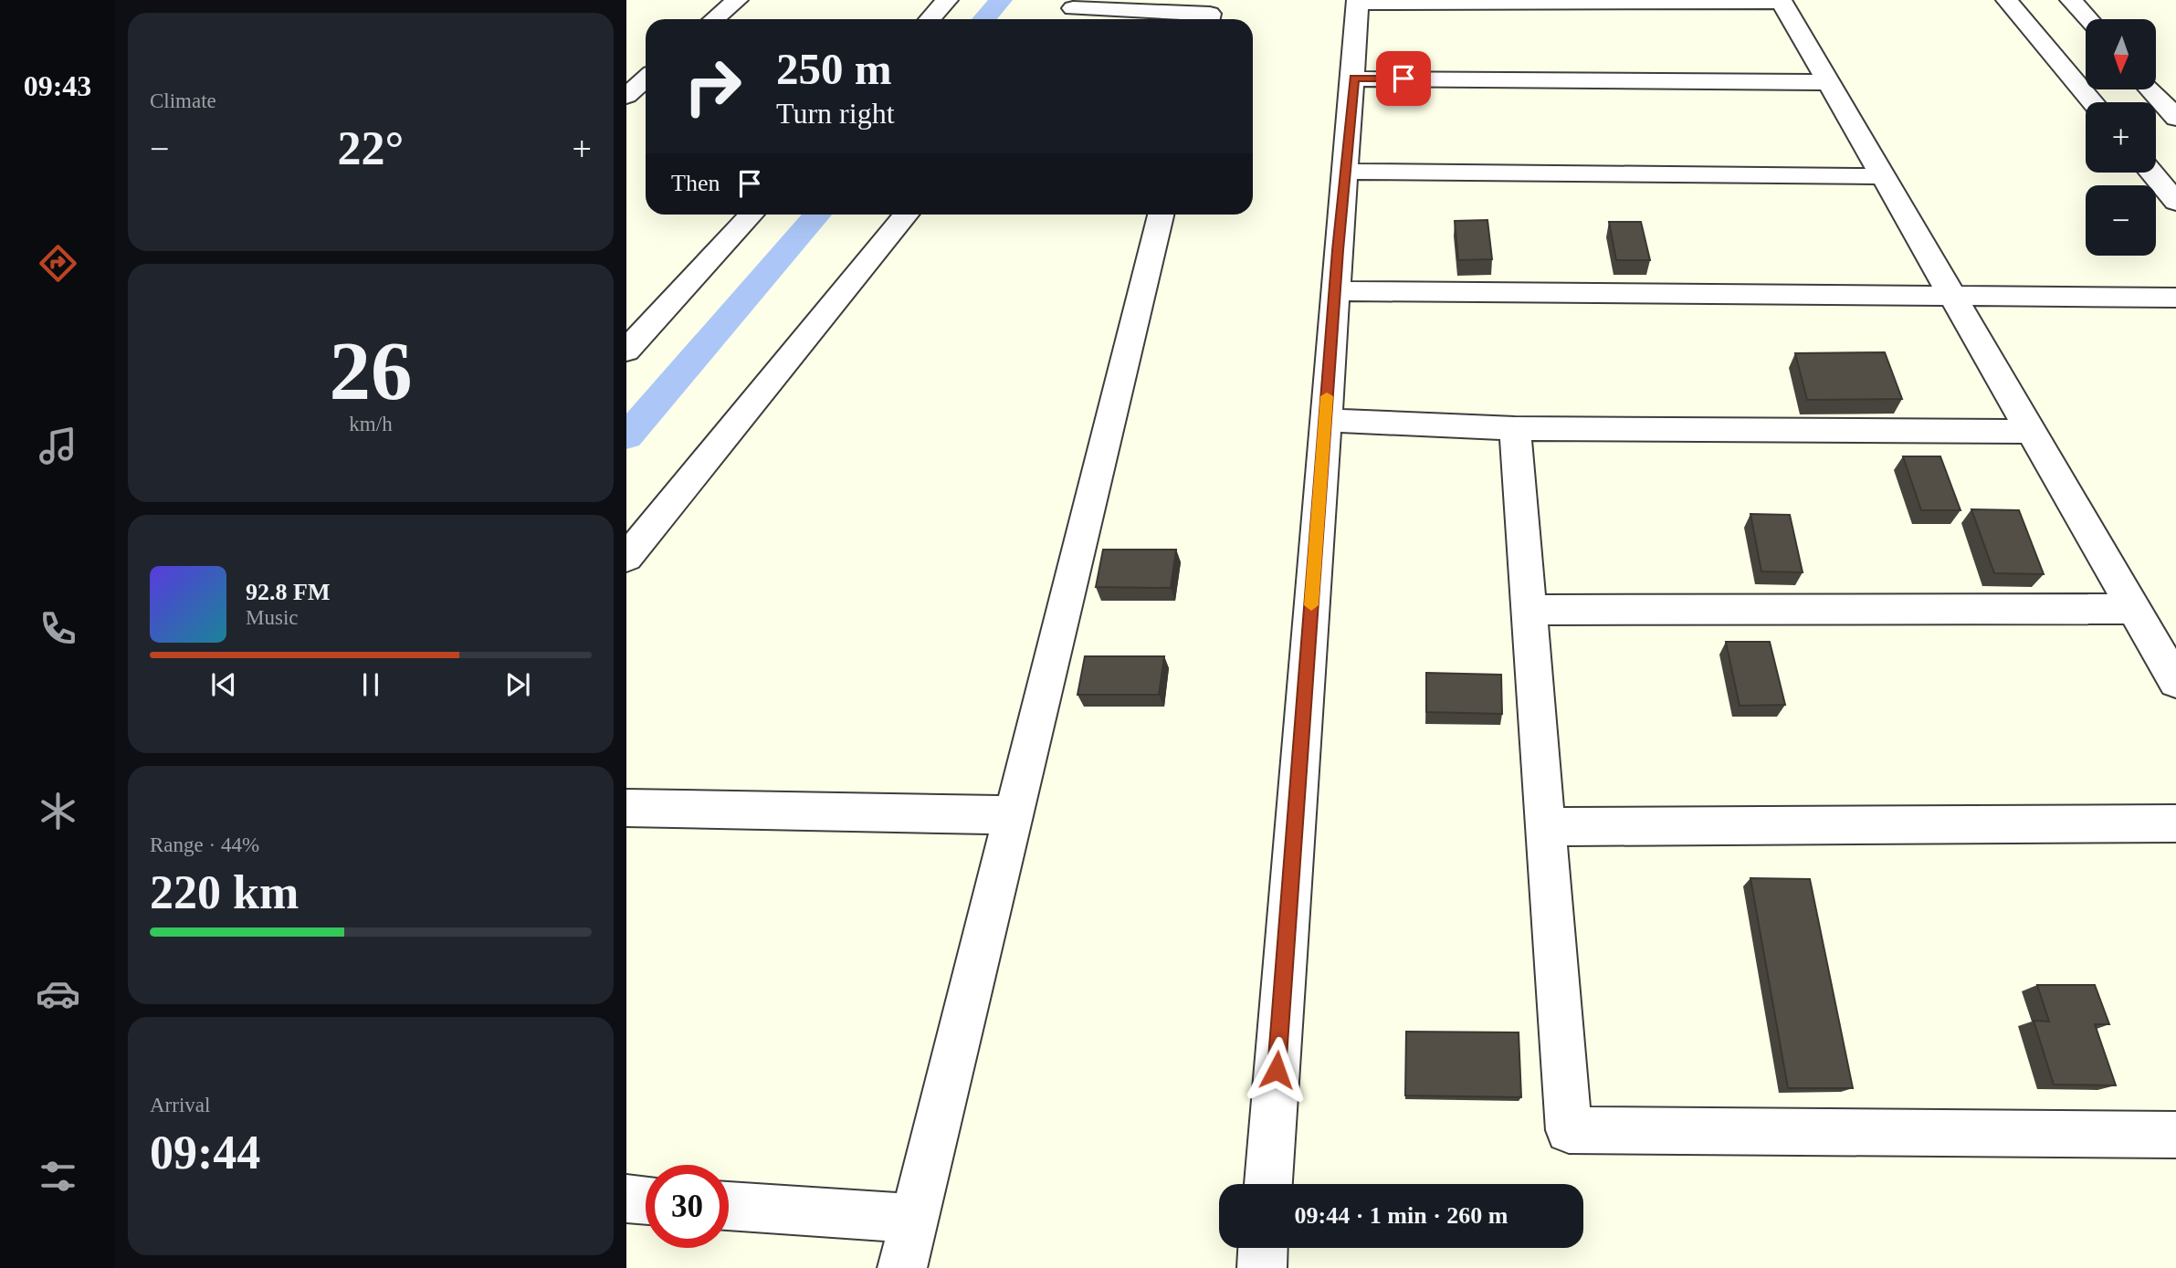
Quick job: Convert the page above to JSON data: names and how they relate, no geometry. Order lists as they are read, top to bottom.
{
  "north": "bottom",
  "page": {
    "tabs": "09:43",
    "tile": [
      "Climate",
      ["26", "km/h"],
      ["Range · 44%", "220 km"],
      ["Arrival", "09:44"]
    ],
    "map_buttons": ["+", "−"],
    "turn": ["250 m", "Turn right"],
    "heat": ["−", "22°", "+"],
    "then": "Then",
    "song": ["92.8 FM", "Music"],
    "limit": "30",
    "trip": "09:44 · 1 min · 260 m"
  }
}
